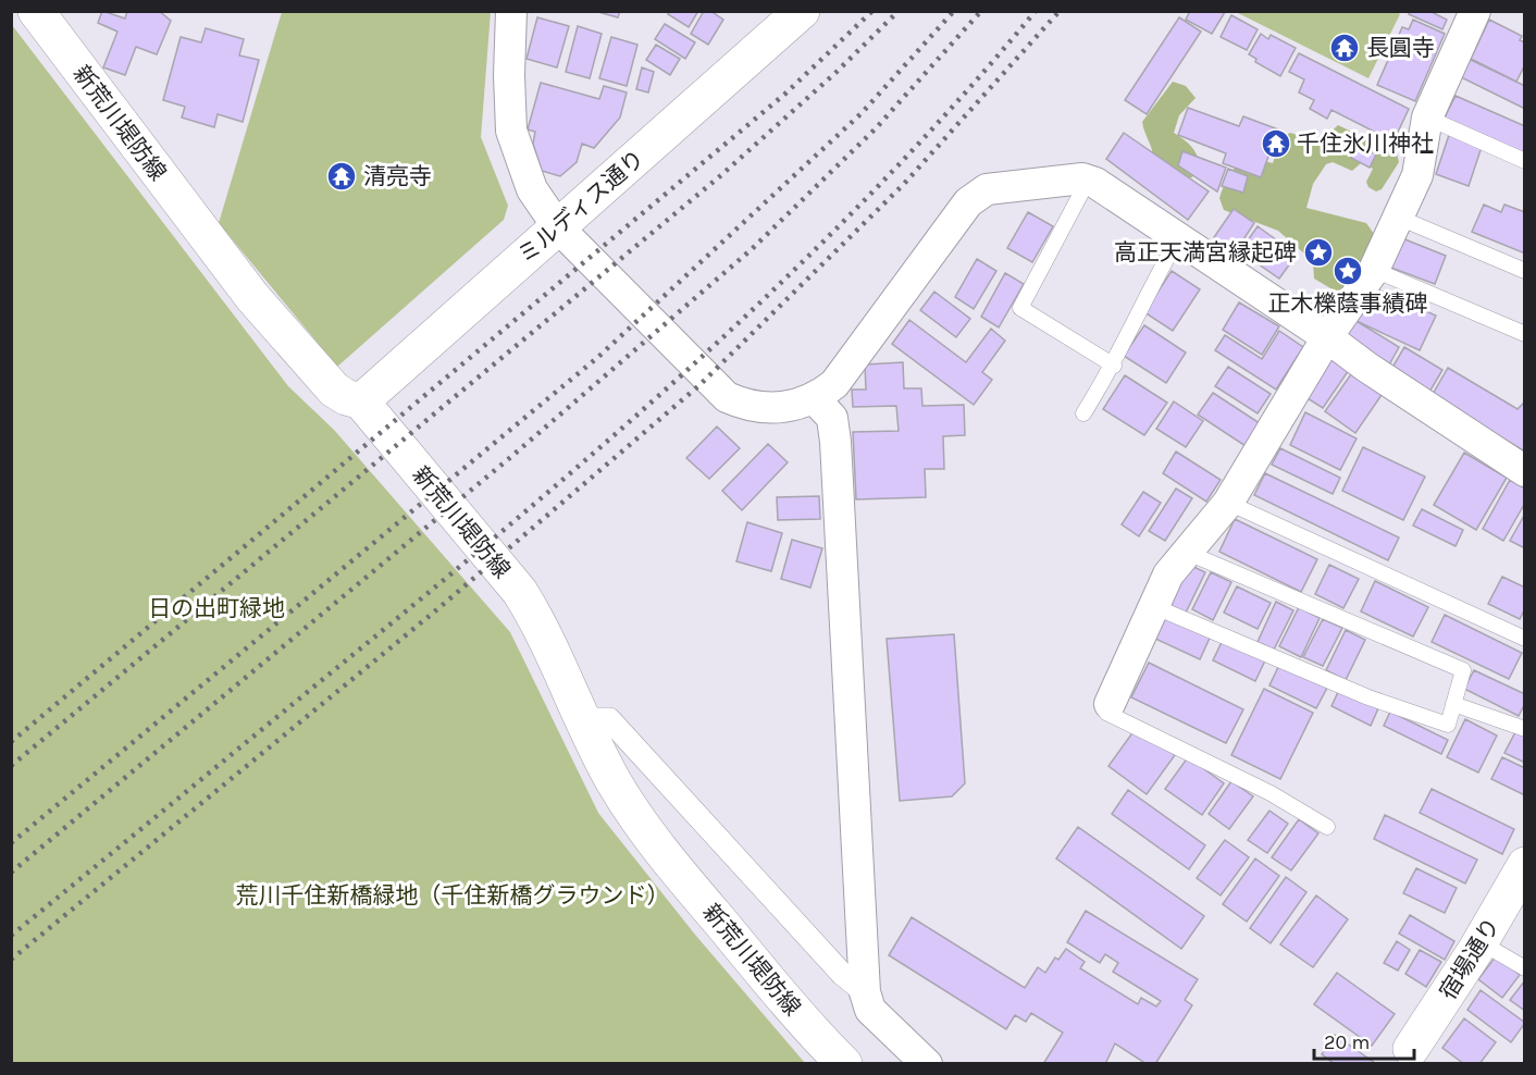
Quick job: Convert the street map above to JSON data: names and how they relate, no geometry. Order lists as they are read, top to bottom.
{
  "streets": {
    "main road": ["新荒川堤防線", "ミルディス通り", "宿場通り"]
  },
  "crossings": [
    ["新荒川堤防線", "ミルディス通り"]
  ],
  "parks": ["日の出町緑地", "荒川千住新橋緑地（千住新橋グラウンド）"],
  "places": {
    "temple": ["長圓寺", "千住氷川神社", "清亮寺"],
    "place": ["高正天満宮縁起碑", "正木櫟蔭事績碑"]
  },
  "scale_bar": "20 m"
}
